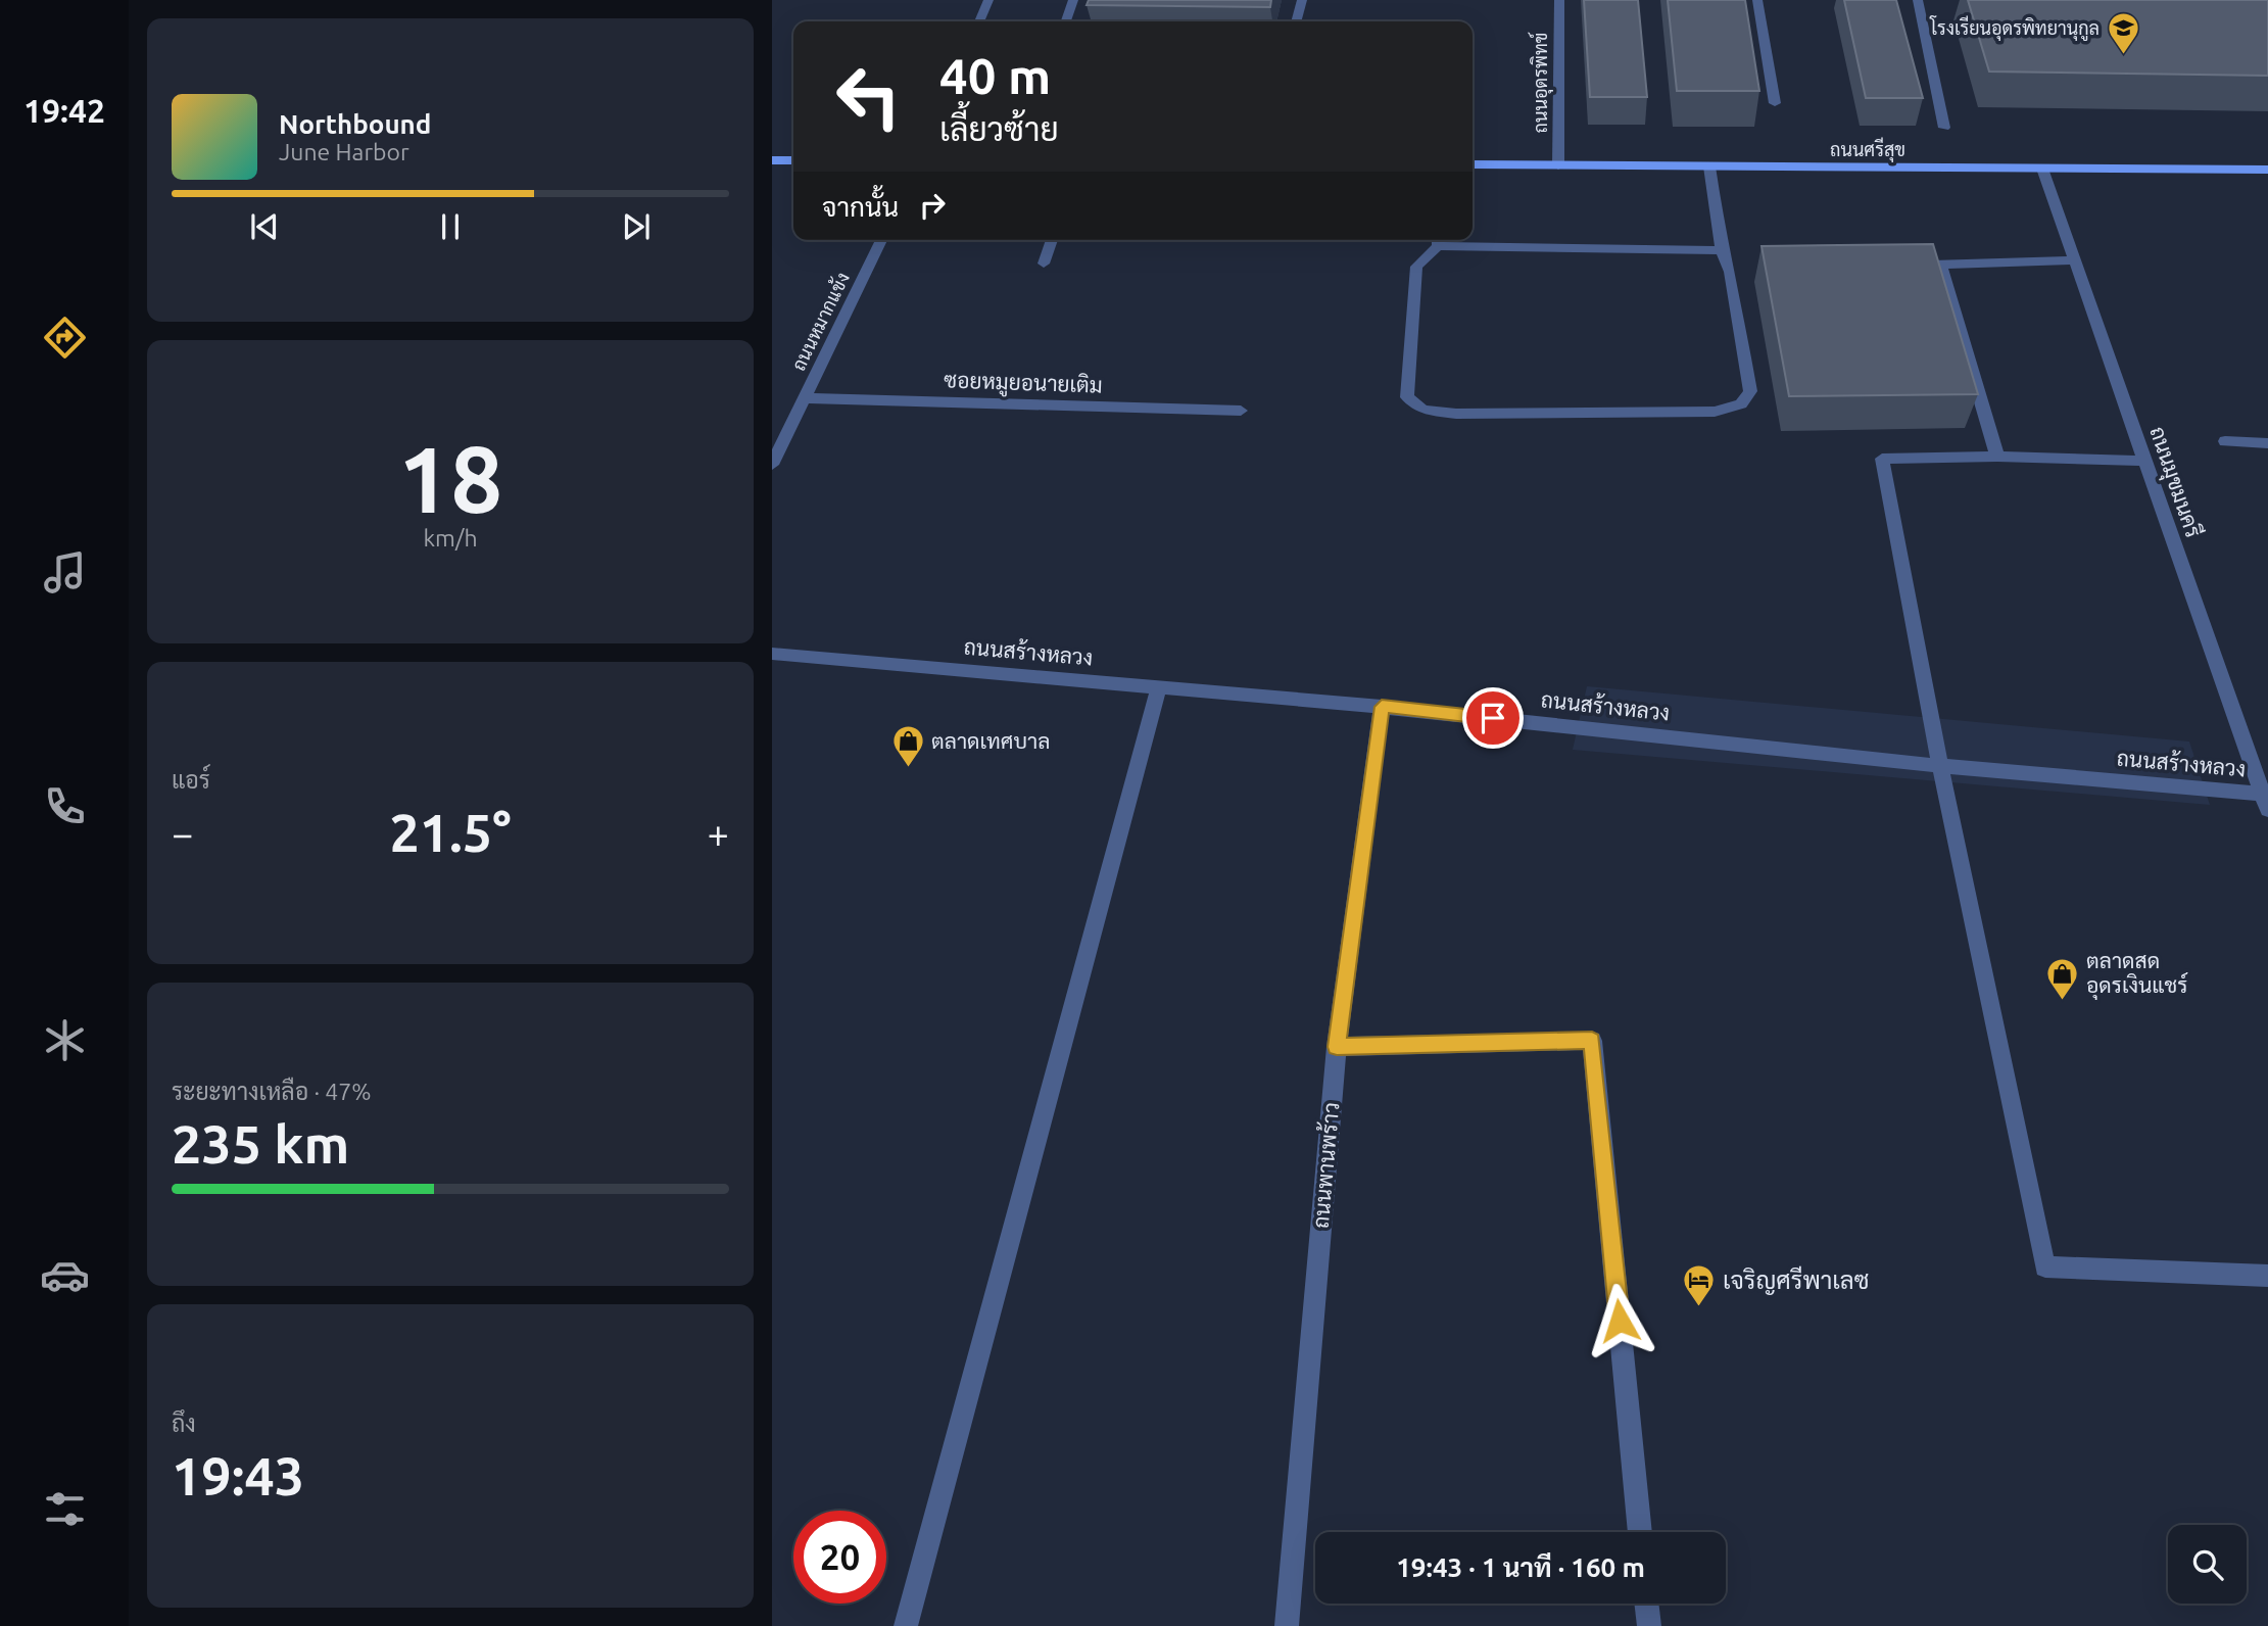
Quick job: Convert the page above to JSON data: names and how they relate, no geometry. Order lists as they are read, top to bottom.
{
  "streets": {
    "main road": ["ถนนศรีสุข"],
    "street": [
      "ถนนอุดรพิทข์",
      "ถนนหมากแข้ง",
      "ซอยหมูยอนายเติม",
      "ถนนมุขมนครี",
      "ถนนสร้างหลวง",
      "ถนนพานพร้าว"
    ]
  },
  "crossings": [
    ["ถนนอุดรพิทข์", "ถนนศรีสุข"],
    ["ถนนศรีสุข", "ถนนมุขมนครี"],
    ["ถนนหมากแข้ง", "ซอยหมูยอนายเติม"],
    ["ถนนมุขมนครี", "ถนนสร้างหลวง"],
    ["ถนนสร้างหลวง", "ถนนพานพร้าว"]
  ],
  "places": {
    "school or university": ["โรงเรียนอุดรพิทยานุกูล"],
    "shop": ["ตลาดเทศบาล", "ตลาดสด อุดรเงินแชร์"],
    "hotel": ["เจริญศรีพาเลซ"]
  },
  "page": {
    "tabs": "19:42",
    "turn": ["40 m", "เลี้ยวซ้าย"],
    "song": ["Northbound", "June Harbor"],
    "then": "จากนั้น",
    "tile": [
      ["18", "km/h"],
      "แอร์",
      ["ระยะทางเหลือ · 47%", "235 km"],
      ["ถึง", "19:43"]
    ],
    "heat": ["−", "21.5°", "+"],
    "limit": "20",
    "trip": "19:43 · 1 นาที · 160 m"
  }
}
